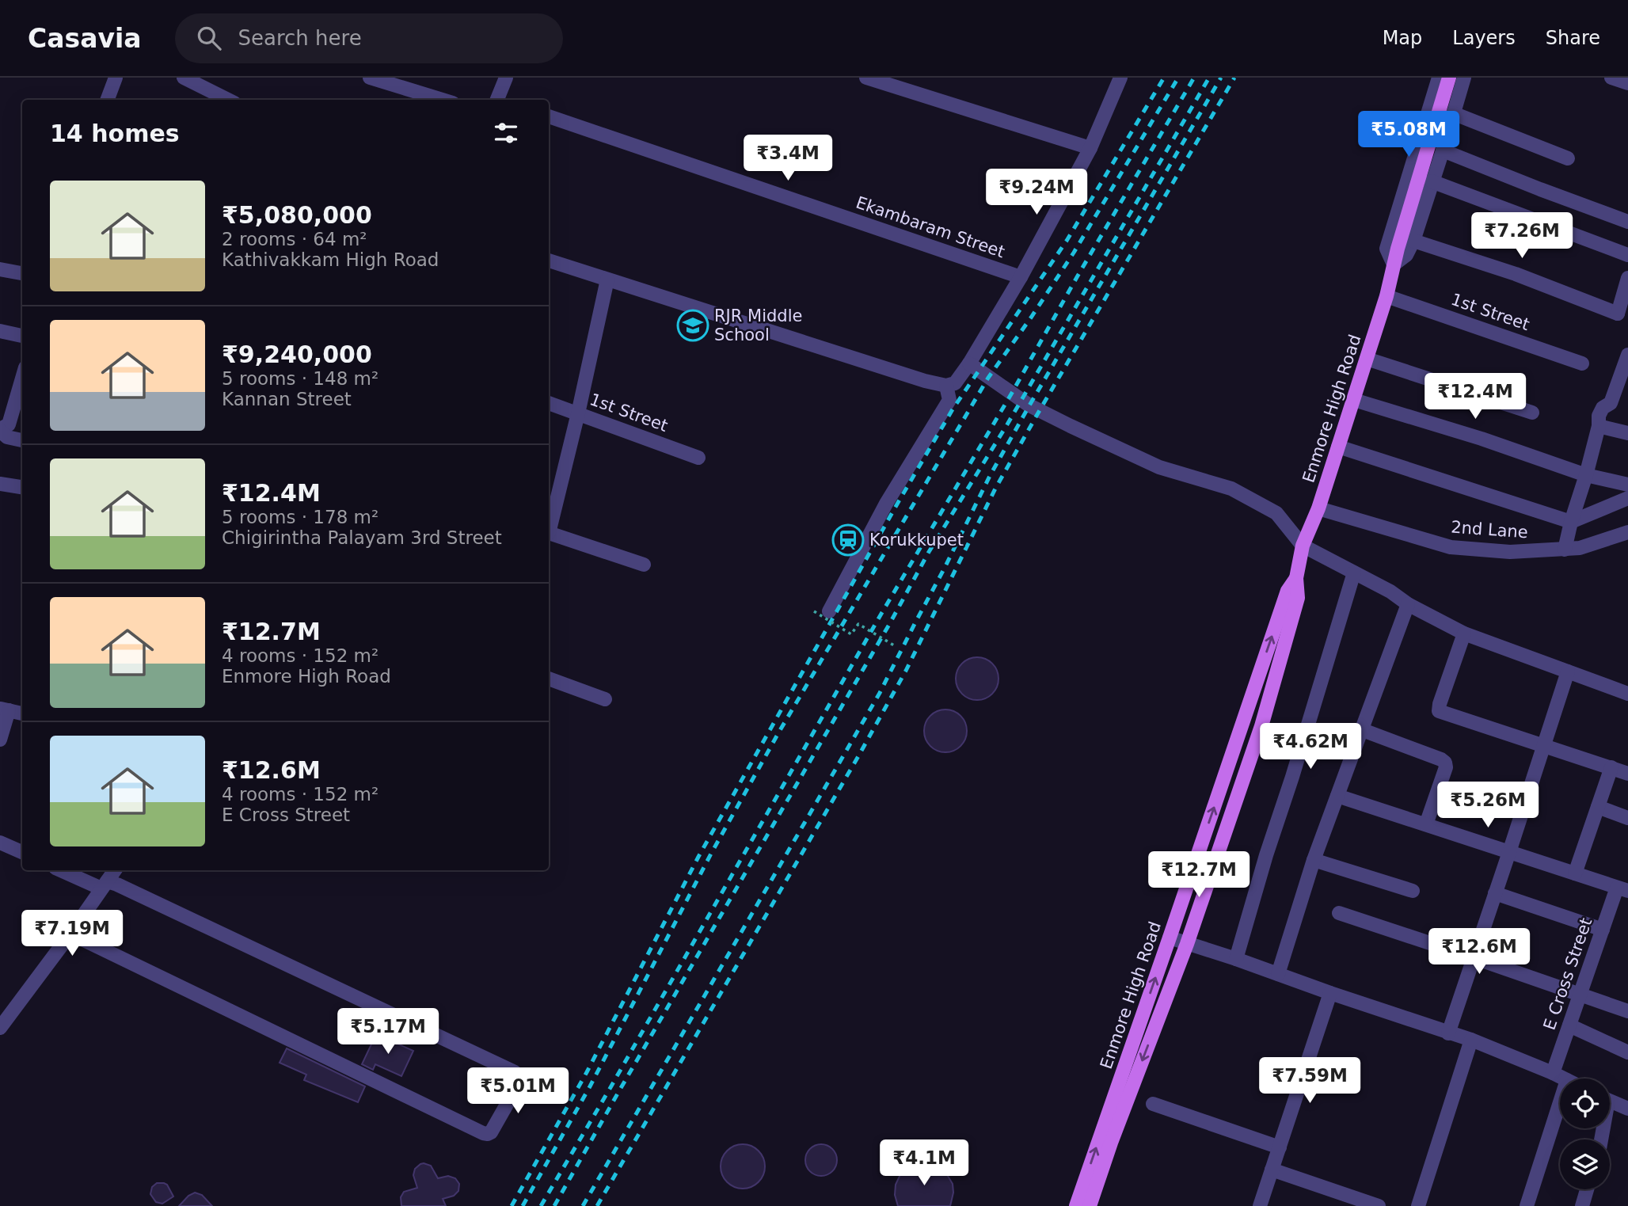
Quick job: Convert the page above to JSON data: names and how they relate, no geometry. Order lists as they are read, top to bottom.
{
  "streets": {
    "main road": ["Enmore High Road"],
    "street": [
      "Ekambaram Street",
      "1st Street",
      "2nd Lane",
      "E Cross Street"
    ]
  },
  "crossings": [
    ["1st Street", "Enmore High Road"],
    ["Enmore High Road", "2nd Lane"]
  ],
  "places": {
    "school or university": ["RJR Middle School"],
    "station": ["Korukkupet"]
  },
  "page": {
    "header": "Casavia",
    "search": "Search here",
    "nav": ["Map", "Layers", "Share"],
    "heading": "14 homes",
    "price": [
      "₹5.08M",
      "₹3.4M",
      "₹9.24M",
      "₹7.26M",
      "₹12.4M",
      "₹4.62M",
      "₹5.26M",
      "₹12.7M",
      "₹7.19M",
      "₹12.6M",
      "₹5.17M",
      "₹7.59M",
      "₹5.01M",
      "₹4.1M"
    ],
    "list": [
      {
        "name": "₹5,080,000",
        "note": "2 rooms · 64 m² · Kathivakkam High Road"
      },
      {
        "name": "₹9,240,000",
        "note": "5 rooms · 148 m² · Kannan Street"
      },
      {
        "name": "₹12.4M",
        "note": "5 rooms · 178 m² · Chigirintha Palayam 3rd Street"
      },
      {
        "name": "₹12.7M",
        "note": "4 rooms · 152 m² · Enmore High Road"
      },
      {
        "name": "₹12.6M",
        "note": "4 rooms · 152 m² · E Cross Street"
      }
    ]
  }
}
